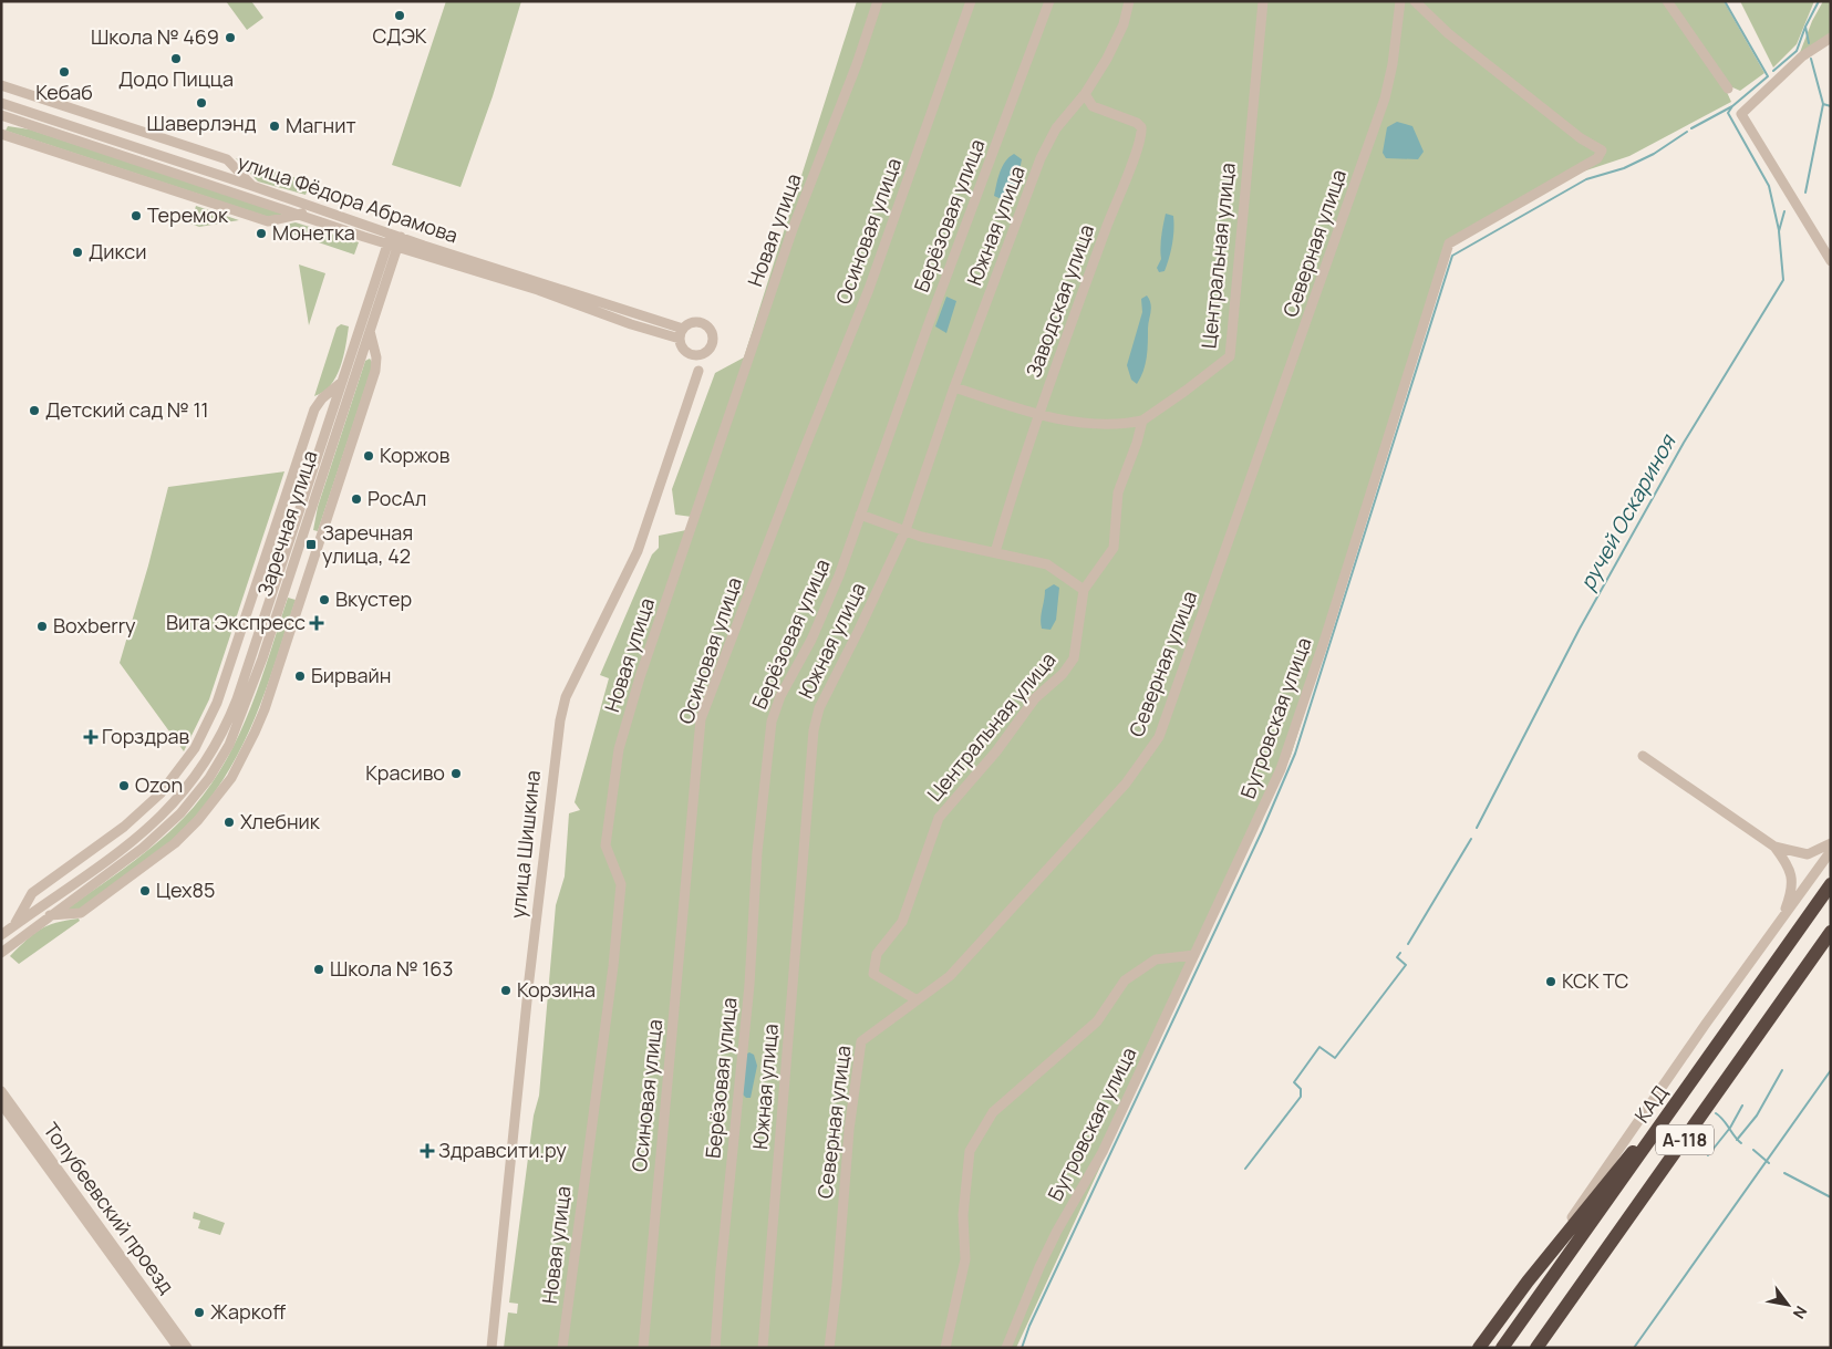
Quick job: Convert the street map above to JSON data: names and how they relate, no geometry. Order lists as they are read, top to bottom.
{
  "streets": {
    "highway": ["КАД", "А-118"],
    "street": [
      "улица Фёдора Абрамова",
      "Берёзовая улица",
      "Южная улица",
      "Новая улица",
      "Осиновая улица",
      "Северная улица",
      "Центральная улица",
      "Заводская улица",
      "Заречная улица",
      "Бугровская улица",
      "улица Шишкина",
      "Толубеевский проезд"
    ]
  },
  "crossings": [
    ["улица Фёдора Абрамова", "Заречная улица"],
    ["Южная улица", "Заводская улица"],
    ["Северная улица", "Центральная улица"]
  ],
  "water": ["ручей Оскариноя"],
  "places": {
    "other": [
      "СДЭК",
      "Школа № 469",
      "Додо Пицца",
      "Кебаб",
      "Шаверлэнд",
      "Магнит",
      "Теремок",
      "Монетка",
      "Дикси",
      "Детский сад № 11",
      "Коржов",
      "РосАл",
      "Вкустер",
      "Boxberry",
      "Бирвайн",
      "Красиво",
      "Ozon",
      "Хлебник",
      "Цех85",
      "Школа № 163",
      "КСК ТС",
      "Корзина",
      "Жаркoff"
    ],
    "transit": ["Заречная улица, 42"],
    "health": ["Вита Экспресс", "Горздрав", "Здравсити.ру"]
  },
  "north": "bottom right"
}
